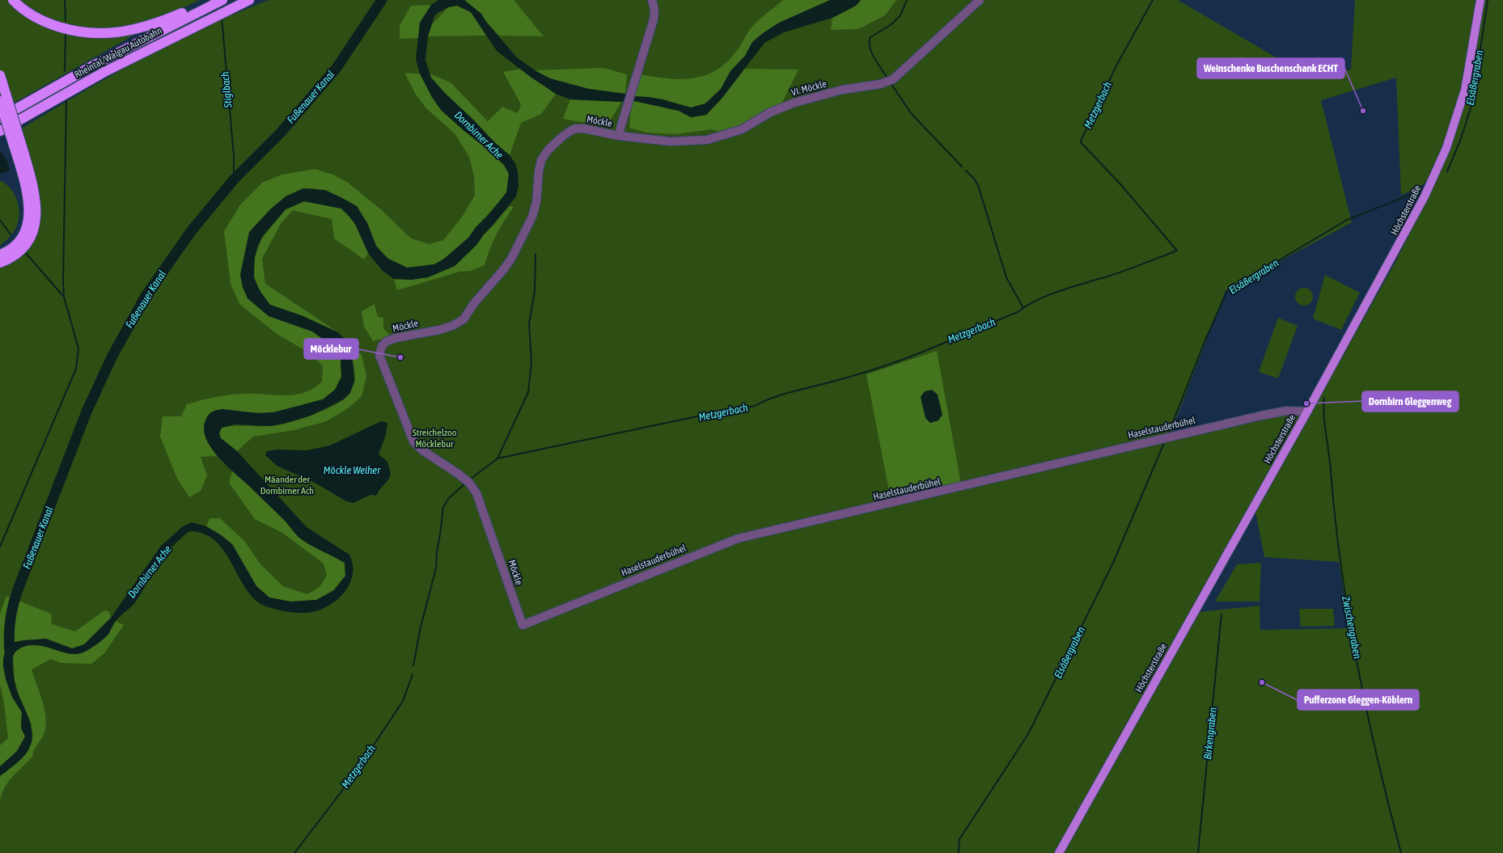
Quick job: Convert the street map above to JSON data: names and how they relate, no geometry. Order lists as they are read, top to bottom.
{
  "streets": {
    "highway": ["Rheintal/Walgau Autobahn"],
    "main road": ["Höchsterstraße"],
    "street": ["VI. Möckle", "Möckle", "Haselstauderbühel"]
  },
  "crossings": [
    ["VI. Möckle", "Möckle"],
    ["Möckle", "Haselstauderbühel"],
    ["Höchsterstraße", "Haselstauderbühel"]
  ],
  "water": [
    "Elsäßergraben",
    "Stiglbach",
    "Fußenauer Kanal",
    "Metzgerbach",
    "Dornbirner Ache",
    "Möckle Weiher",
    "Zwischengraben",
    "Birkengraben"
  ],
  "parks": ["Streichelzoo Möcklebur", "Mäander der Dornbirner Ach"],
  "places": [
    "Weinschenke Buschenschank ECHT",
    "Möcklebur",
    "Dornbirn Gleggenweg",
    "Pufferzone Gleggen-Köblern"
  ]
}
